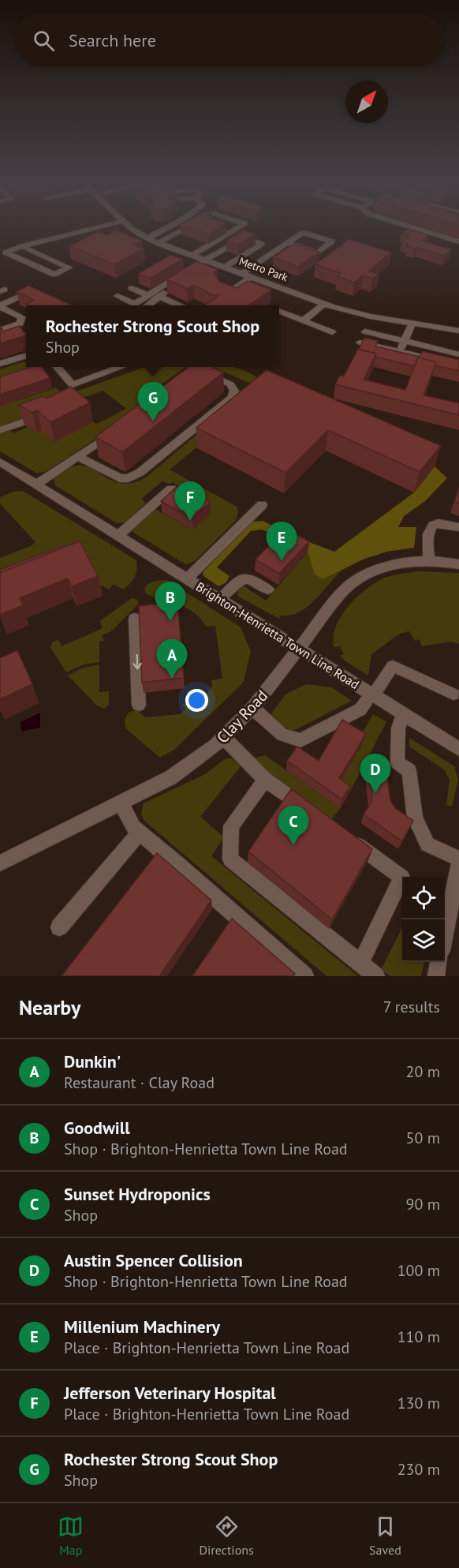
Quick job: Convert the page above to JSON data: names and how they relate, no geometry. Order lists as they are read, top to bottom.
{
  "streets": {
    "street": ["Metro Park", "Brighton-Henrietta Town Line Road", "Clay Road"]
  },
  "crossings": [
    ["Brighton-Henrietta Town Line Road", "Clay Road"]
  ],
  "north": "top right",
  "page": {
    "search": "Search here",
    "popup": ["Rochester Strong Scout Shop", "Shop"],
    "pins": [
      "G",
      "F",
      "E",
      "B",
      "A",
      "D",
      "C"
    ],
    "heading": ["Nearby", "7 results"],
    "list": [
      {
        "mark": "A",
        "name": "Dunkin'",
        "note": "Restaurant · Clay Road",
        "value": "20 m"
      },
      {
        "mark": "B",
        "name": "Goodwill",
        "note": "Shop · Brighton-Henrietta Town Line Road",
        "value": "50 m"
      },
      {
        "mark": "C",
        "name": "Sunset Hydroponics",
        "note": "Shop",
        "value": "90 m"
      },
      {
        "mark": "D",
        "name": "Austin Spencer Collision",
        "note": "Shop · Brighton-Henrietta Town Line Road",
        "value": "100 m"
      },
      {
        "mark": "E",
        "name": "Millenium Machinery",
        "note": "Place · Brighton-Henrietta Town Line Road",
        "value": "110 m"
      },
      {
        "mark": "F",
        "name": "Jefferson Veterinary Hospital",
        "note": "Place · Brighton-Henrietta Town Line Road",
        "value": "130 m"
      },
      {
        "mark": "G",
        "name": "Rochester Strong Scout Shop",
        "note": "Shop",
        "value": "230 m"
      }
    ],
    "nav": ["Map", "Directions", "Saved"]
  }
}
